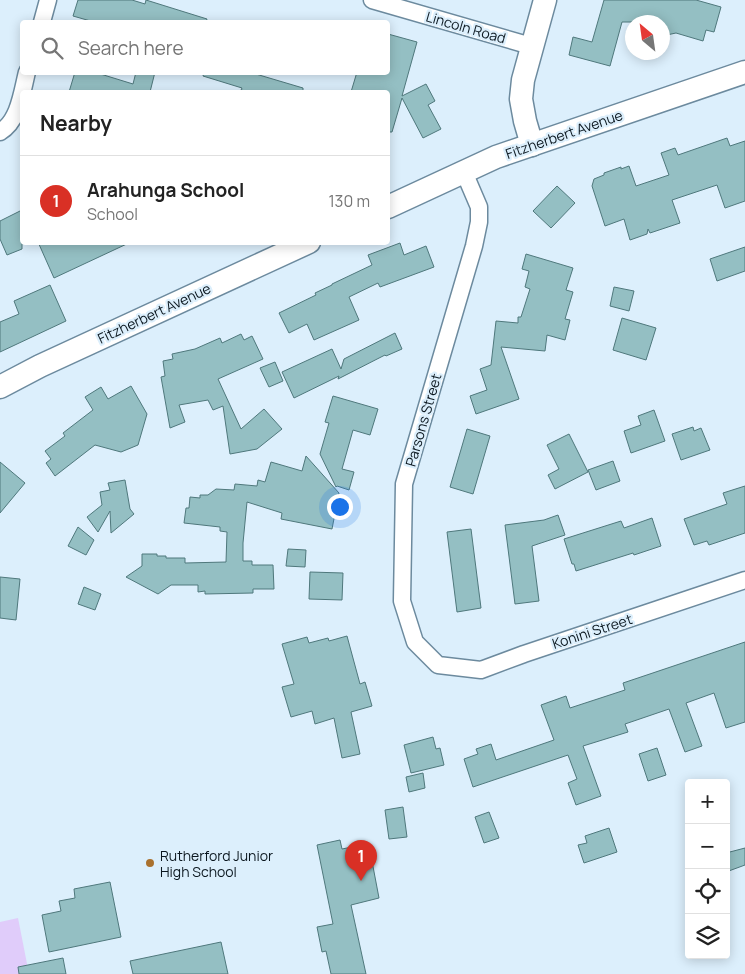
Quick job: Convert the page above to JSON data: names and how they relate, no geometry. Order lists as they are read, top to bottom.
{
  "streets": {
    "main road": ["Fitzherbert Avenue"],
    "street": ["Lincoln Road", "Parsons Street", "Konini Street"]
  },
  "crossings": [
    ["Fitzherbert Avenue", "Parsons Street"],
    ["Parsons Street", "Konini Street"]
  ],
  "places": ["Rutherford Junior High School"],
  "north": "top left",
  "page": {
    "search": "Search here",
    "heading": "Nearby",
    "list": [
      {
        "mark": "1",
        "name": "Arahunga School",
        "note": "School",
        "value": "130 m"
      }
    ],
    "map_buttons": ["+", "−"],
    "pins": "1"
  }
}
